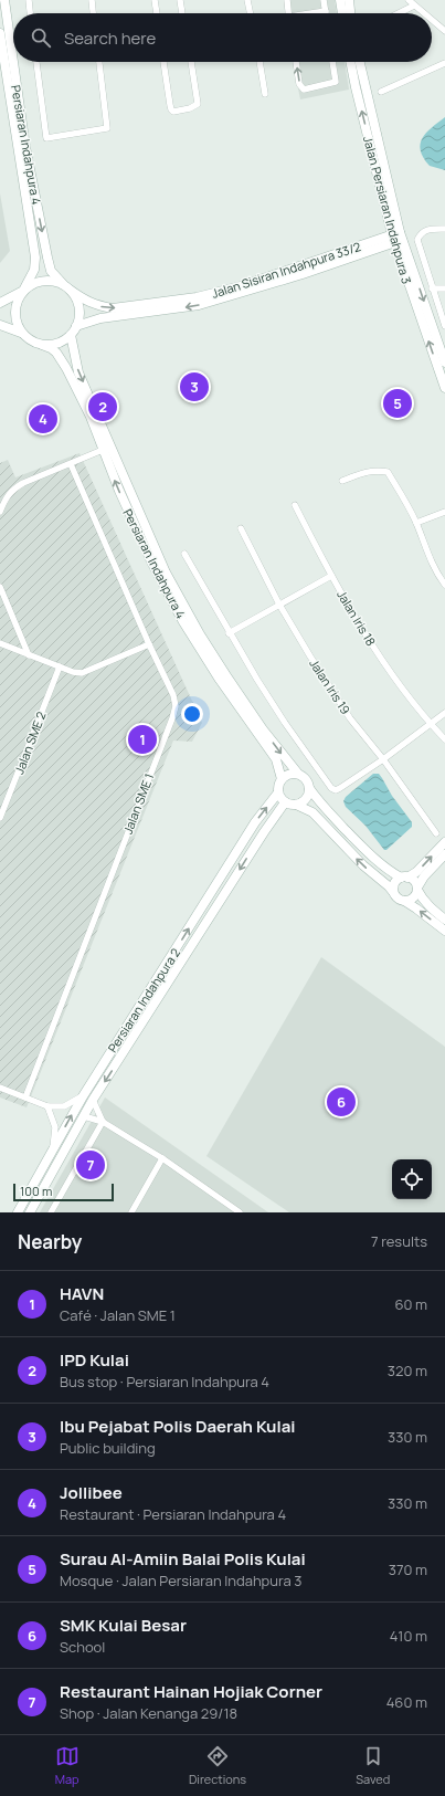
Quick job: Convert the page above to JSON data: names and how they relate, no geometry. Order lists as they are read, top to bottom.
{
  "streets": {
    "street": [
      "Persiaran Indahpura 4",
      "Jalan Persiaran Indahpura 3",
      "Jalan Sisiran Indahpura 33/2",
      "Jalan Iris 18",
      "Jalan Iris 19",
      "Jalan SME 2",
      "Jalan SME 1",
      "Persiaran Indahpura 2"
    ]
  },
  "crossings": [
    ["Persiaran Indahpura 4", "Jalan Sisiran Indahpura 33/2"],
    ["Persiaran Indahpura 4", "Persiaran Indahpura 2"],
    ["Jalan Persiaran Indahpura 3", "Jalan Sisiran Indahpura 33/2"]
  ],
  "scale_bar": "100 m",
  "page": {
    "search": "Search here",
    "pins": [
      "3",
      "5",
      "2",
      "4",
      "1",
      "6",
      "7"
    ],
    "scale": "100 m",
    "heading": ["Nearby", "7 results"],
    "list": [
      {
        "mark": "1",
        "name": "HAVN",
        "note": "Café · Jalan SME 1",
        "value": "60 m"
      },
      {
        "mark": "2",
        "name": "IPD Kulai",
        "note": "Bus stop · Persiaran Indahpura 4",
        "value": "320 m"
      },
      {
        "mark": "3",
        "name": "Ibu Pejabat Polis Daerah Kulai",
        "note": "Public building",
        "value": "330 m"
      },
      {
        "mark": "4",
        "name": "Jollibee",
        "note": "Restaurant · Persiaran Indahpura 4",
        "value": "330 m"
      },
      {
        "mark": "5",
        "name": "Surau Al-Amiin Balai Polis Kulai",
        "note": "Mosque · Jalan Persiaran Indahpura 3",
        "value": "370 m"
      },
      {
        "mark": "6",
        "name": "SMK Kulai Besar",
        "note": "School",
        "value": "410 m"
      },
      {
        "mark": "7",
        "name": "Restaurant Hainan Hojiak Corner",
        "note": "Shop · Jalan Kenanga 29/18",
        "value": "460 m"
      }
    ],
    "nav": ["Map", "Directions", "Saved"]
  }
}
